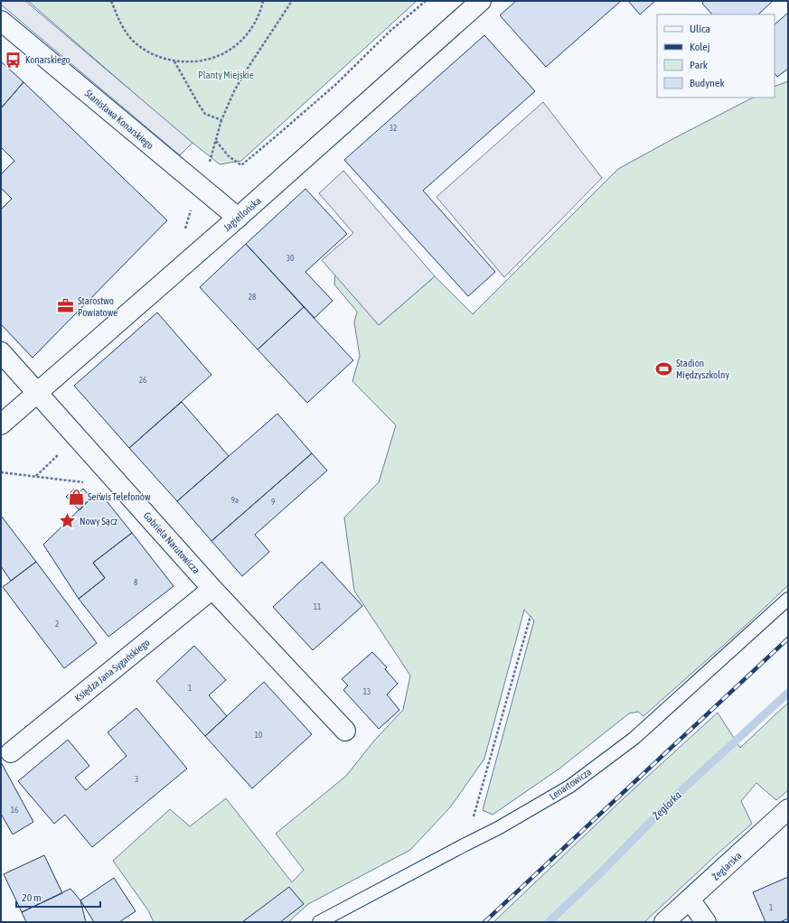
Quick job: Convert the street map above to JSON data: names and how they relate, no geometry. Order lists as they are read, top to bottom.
{
  "streets": {
    "street": [
      "Stanisława Konarskiego",
      "Jagiellońska",
      "Gabriela Narutowicza",
      "Księdza Jana Sygańskiego",
      "Żeglarska"
    ],
    "lane": ["Lenartowicza"]
  },
  "crossings": [
    ["Stanisława Konarskiego", "Jagiellońska"],
    ["Jagiellońska", "Gabriela Narutowicza"],
    ["Gabriela Narutowicza", "Księdza Jana Sygańskiego"]
  ],
  "water": ["Żeglarka"],
  "parks": ["Planty Miejskie"],
  "places": {
    "bus stop": ["Konarskiego"],
    "office": ["Starostwo Powiatowe"],
    "sports": ["Stadion Międzyszkolny"],
    "shop": ["Serwis Telefonów"],
    "place": ["Nowy Sącz"]
  },
  "house_numbers": [
    "32",
    "30",
    "28",
    "26",
    "9a",
    "9",
    "8",
    "11",
    "2",
    "1",
    "13",
    "10",
    "3",
    "16",
    "1"
  ],
  "legend": [
    "Ulica",
    "Kolej",
    "Park",
    "Budynek"
  ],
  "scale_bar": "20 m"
}
